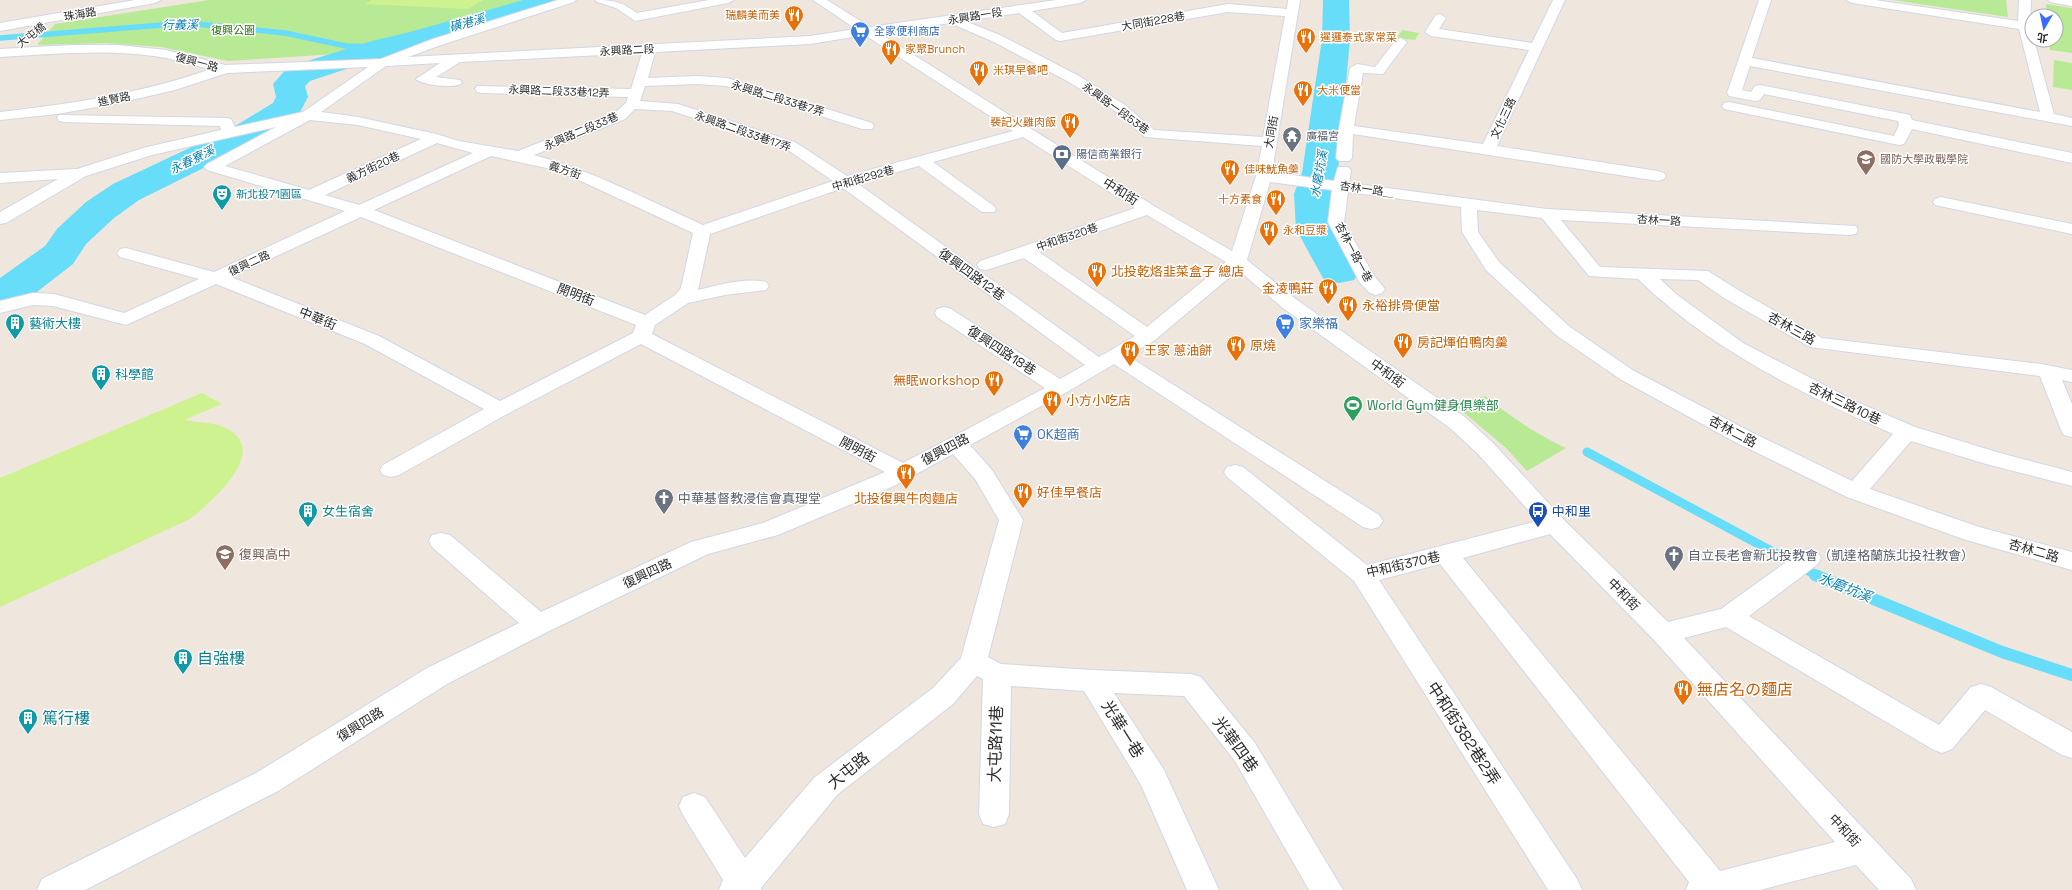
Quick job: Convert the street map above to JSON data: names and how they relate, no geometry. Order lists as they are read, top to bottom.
{
  "streets": {
    "street": [
      "珠海路",
      "永興路一段",
      "大同街228巷",
      "大屯橋",
      "永興路二段",
      "復興一路",
      "永興路二段33巷12弄",
      "永興路二段33巷7弄",
      "進賢路",
      "永興路一段53巷",
      "文化三路",
      "永興路二段33巷",
      "永興路二段33巷17弄",
      "大同街",
      "義方街20巷",
      "義方街",
      "中和街292巷",
      "杏林一路＿",
      "中和街",
      "杏林一路",
      "中和街320巷",
      "杏林一路一巷",
      "復興二路",
      "復興四路12巷",
      "開明街",
      "中華街",
      "杏林三路",
      "復興四路18巷",
      "杏林三路10巷",
      "杏林二路",
      "復興四路",
      "中和街370巷",
      "光華一巷",
      "中和街382巷2弄",
      "大屯路11巷",
      "光華四巷",
      "大屯路"
    ]
  },
  "crossings": [
    ["珠海路", "大屯橋"],
    ["永興路一段", "大同街228巷"],
    ["永興路一段", "永興路二段"],
    ["永興路一段", "永興路一段53巷"],
    ["永興路一段", "中和街"],
    ["大同街228巷", "大同街"],
    ["大屯橋", "復興一路"],
    ["永興路二段", "復興一路"],
    ["永興路二段", "中和街"],
    ["復興一路", "進賢路"],
    ["復興一路", "義方街"],
    ["復興一路", "開明街"],
    ["永興路二段33巷12弄", "永興路二段33巷7弄"],
    ["永興路二段33巷12弄", "永興路二段33巷"],
    ["永興路二段33巷12弄", "永興路二段33巷17弄"],
    ["永興路二段33巷7弄", "永興路二段33巷"],
    ["永興路二段33巷7弄", "永興路二段33巷17弄"],
    ["永興路一段53巷", "大同街"],
    ["文化三路", "杏林一路一巷"],
    ["永興路二段33巷", "永興路二段33巷17弄"],
    ["永興路二段33巷", "義方街"],
    ["永興路二段33巷17弄", "中和街292巷"],
    ["永興路二段33巷17弄", "復興四路12巷"],
    ["大同街", "杏林一路＿"],
    ["大同街", "中和街"],
    ["大同街", "復興四路"],
    ["義方街20巷", "義方街"],
    ["義方街20巷", "開明街"],
    ["義方街", "中和街292巷"],
    ["義方街", "復興二路"],
    ["義方街", "開明街"],
    ["中和街292巷", "中和街"],
    ["中和街292巷", "復興四路12巷"],
    ["杏林一路＿", "杏林一路"],
    ["杏林一路＿", "杏林一路一巷"],
    ["杏林一路＿", "杏林二路"],
    ["中和街", "中和街320巷"],
    ["中和街", "復興四路"],
    ["中和街", "中和街370巷"],
    ["杏林一路", "杏林三路"],
    ["杏林一路", "杏林二路"],
    ["復興二路", "開明街"],
    ["復興二路", "中華街"],
    ["復興四路12巷", "復興四路"],
    ["開明街", "復興四路"],
    ["杏林三路", "杏林三路10巷"],
    ["復興四路18巷", "復興四路"],
    ["中和街370巷", "中和街382巷2弄"],
    ["光華一巷", "光華四巷"],
    ["大屯路11巷", "大屯路"]
  ],
  "water": [
    "磺港溪",
    "行義溪",
    "永春寮溪",
    "水磨坑溪"
  ],
  "parks": ["復興公園"],
  "places": {
    "restaurant": [
      "瑞麟美而美",
      "暹邏泰式家常菜",
      "家聚Brunch",
      "米琪早餐吧",
      "大米便當",
      "裴記火雞肉飯",
      "佳味魷魚羹",
      "十方素食",
      "永和豆漿",
      "北投乾烙韭菜盒子 總店",
      "金凌鴨莊",
      "永裕排骨便當",
      "房記煇伯鴨肉羹",
      "原燒",
      "王家 蔥油餅",
      "無眠workshop",
      "小方小吃店",
      "北投復興牛肉麵店",
      "好佳早餐店",
      "無店名の麵店"
    ],
    "supermarket": ["全家便利商店", "家樂福", "OK超商"],
    "temple": ["廣福宮"],
    "bank": ["陽信商業銀行"],
    "school or university": ["國防大學政戰學院", "復興高中"],
    "theatre": ["新北投71園區"],
    "building": [
      "藝術大樓",
      "科學館",
      "女生宿舍",
      "自強樓",
      "篤行樓"
    ],
    "sports": ["World Gym健身俱樂部"],
    "church": ["中華基督教浸信會真理堂", "自立長老會新北投教會（凱達格蘭族北投社教會）"],
    "bus stop": ["中和里"]
  },
  "north": "bottom"
}
